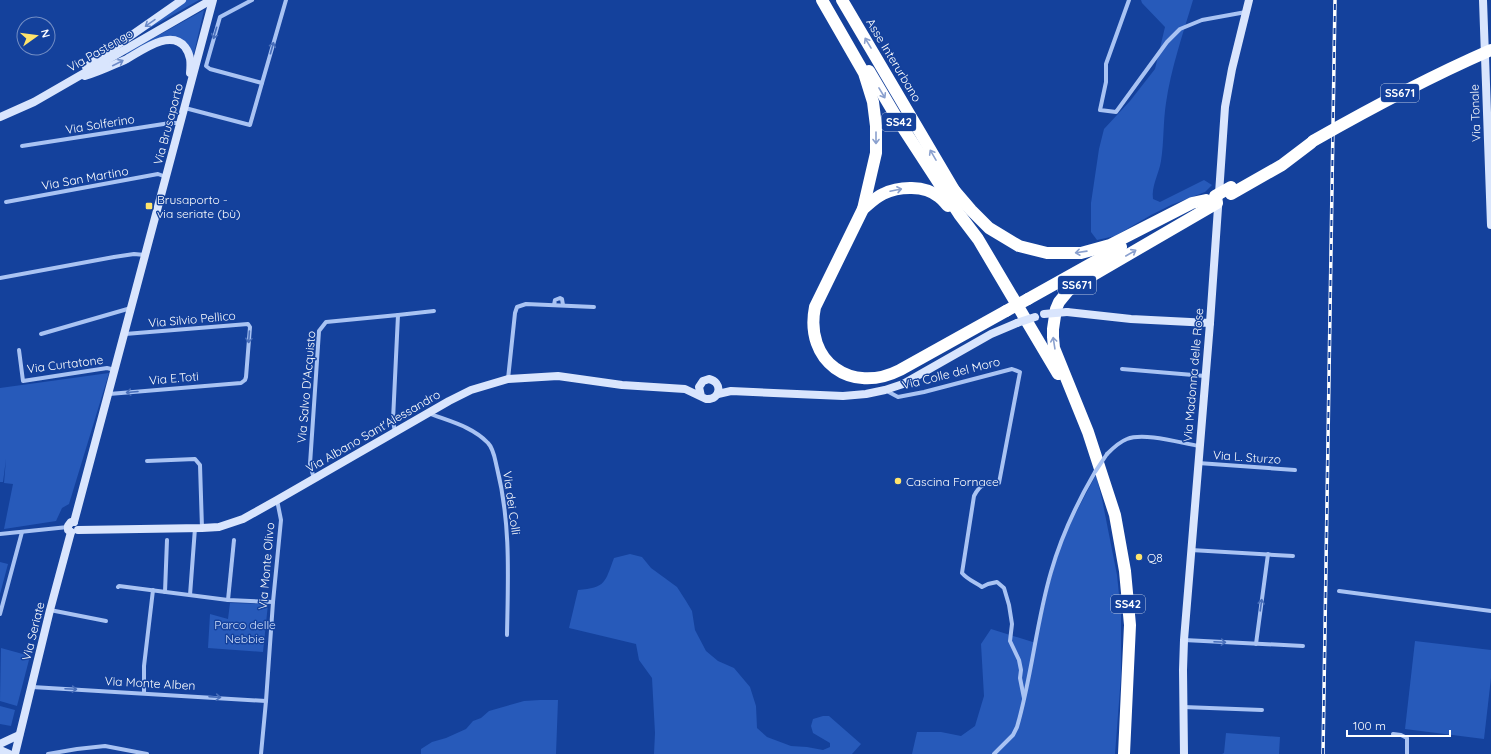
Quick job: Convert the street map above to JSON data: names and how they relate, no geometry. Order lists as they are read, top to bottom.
{
  "streets": {
    "highway": ["Asse Interurbano", "SS671", "SS42"],
    "street": [
      "Via Pastengo",
      "Via Tonale",
      "Via Solferino",
      "Via Brusaporto",
      "Via San Martino",
      "Via Silvio Pellico",
      "Via Curtatone",
      "Via Colle del Moro",
      "Via Madonna delle Rose",
      "Via E.Toti",
      "Via Salvo D'Acquisto",
      "Via Albano Sant'Alessandro",
      "Via L. Sturzo",
      "Via dei Colli",
      "Via Monte Olivo",
      "Via Seriate",
      "Via Monte Alben"
    ]
  },
  "crossings": [
    ["Via Pastengo", "Via Brusaporto"],
    ["Asse Interurbano", "SS42"],
    ["SS671", "SS42"],
    ["Via Solferino", "Via Brusaporto"],
    ["Via Brusaporto", "Via San Martino"],
    ["Via Brusaporto", "Via Silvio Pellico"],
    ["Via Brusaporto", "Via Curtatone"],
    ["Via Brusaporto", "Via E.Toti"],
    ["Via Brusaporto", "Via Seriate"],
    ["Via Silvio Pellico", "Via E.Toti"],
    ["Via Colle del Moro", "Via Madonna delle Rose"],
    ["Via Madonna delle Rose", "Via L. Sturzo"],
    ["Via Salvo D'Acquisto", "Via Albano Sant'Alessandro"],
    ["Via Albano Sant'Alessandro", "Via dei Colli"],
    ["Via Albano Sant'Alessandro", "Via Monte Olivo"],
    ["Via Albano Sant'Alessandro", "Via Seriate"],
    ["Via Monte Olivo", "Via Monte Alben"],
    ["Via Seriate", "Via Monte Alben"]
  ],
  "one_way": ["Via E.Toti", "Via Monte Alben"],
  "parks": ["Parco delle Nebbie"],
  "places": {
    "transit": ["Brusaporto - via seriate (bù)"],
    "other": ["Cascina Fornace", "Q8"]
  },
  "scale_bar": "100 m",
  "north": "right"
}
